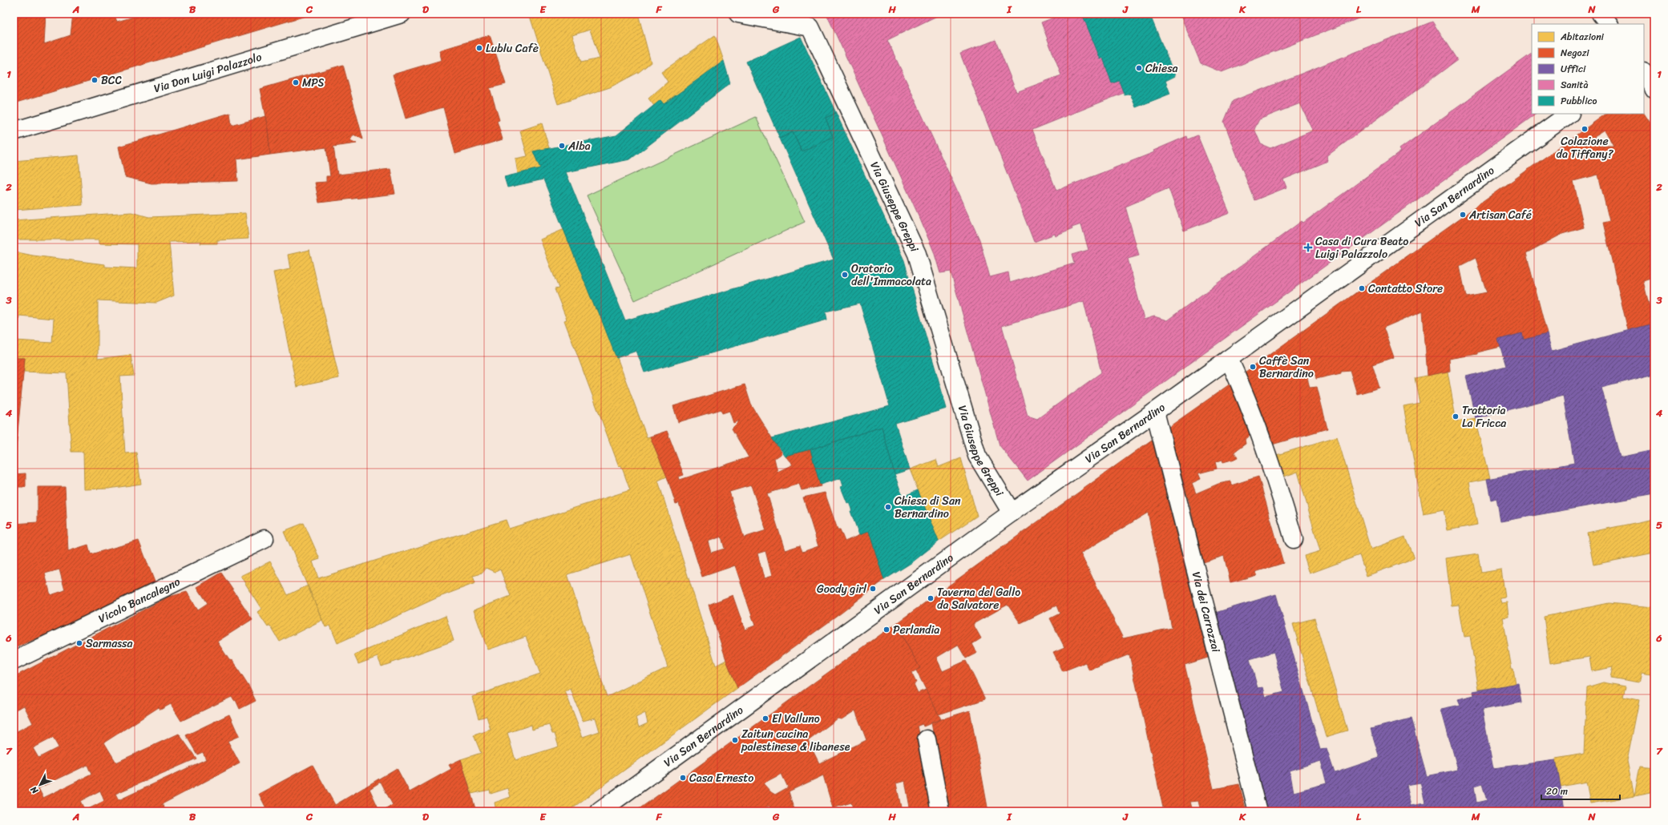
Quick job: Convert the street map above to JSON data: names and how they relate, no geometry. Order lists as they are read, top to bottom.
{
  "streets": {
    "street": [
      "Via Don Luigi Palazzolo",
      "Via San Bernardino",
      "Via Giuseppe Greppi",
      "Vicolo Bancalegno",
      "Via dei Carrozzai"
    ]
  },
  "crossings": [
    ["Via San Bernardino", "Via Giuseppe Greppi"],
    ["Via San Bernardino", "Via dei Carrozzai"]
  ],
  "places": {
    "other": [
      "Lublu Cafè",
      "Chiesa",
      "BCC",
      "MPS",
      "Colazione da Tiffany?",
      "Alba",
      "Artisan Café",
      "Oratorio dell'Immacolata",
      "Contatto Store",
      "Caffè San Bernardino",
      "Trattoria La Fricca",
      "Chiesa di San Bernardino",
      "Goody girl",
      "Taverna del Gallo da Salvatore",
      "Perlandia",
      "Sarmassa",
      "El Valluno",
      "Zaitun cucina palestinese & libanese",
      "Casa Ernesto"
    ],
    "health": ["Casa di Cura Beato Luigi Palazzolo"]
  },
  "legend": [
    "Abitazioni",
    "Negozi",
    "Uffici",
    "Sanità",
    "Pubblico"
  ],
  "scale_bar": "20 m",
  "north": "bottom left",
  "grid": {
    "columns": [
      "A",
      "B",
      "C",
      "D",
      "E",
      "F",
      "G",
      "H",
      "I",
      "J",
      "K",
      "L",
      "M",
      "N"
    ],
    "rows": [
      "1",
      "2",
      "3",
      "4",
      "5",
      "6",
      "7"
    ]
  }
}
